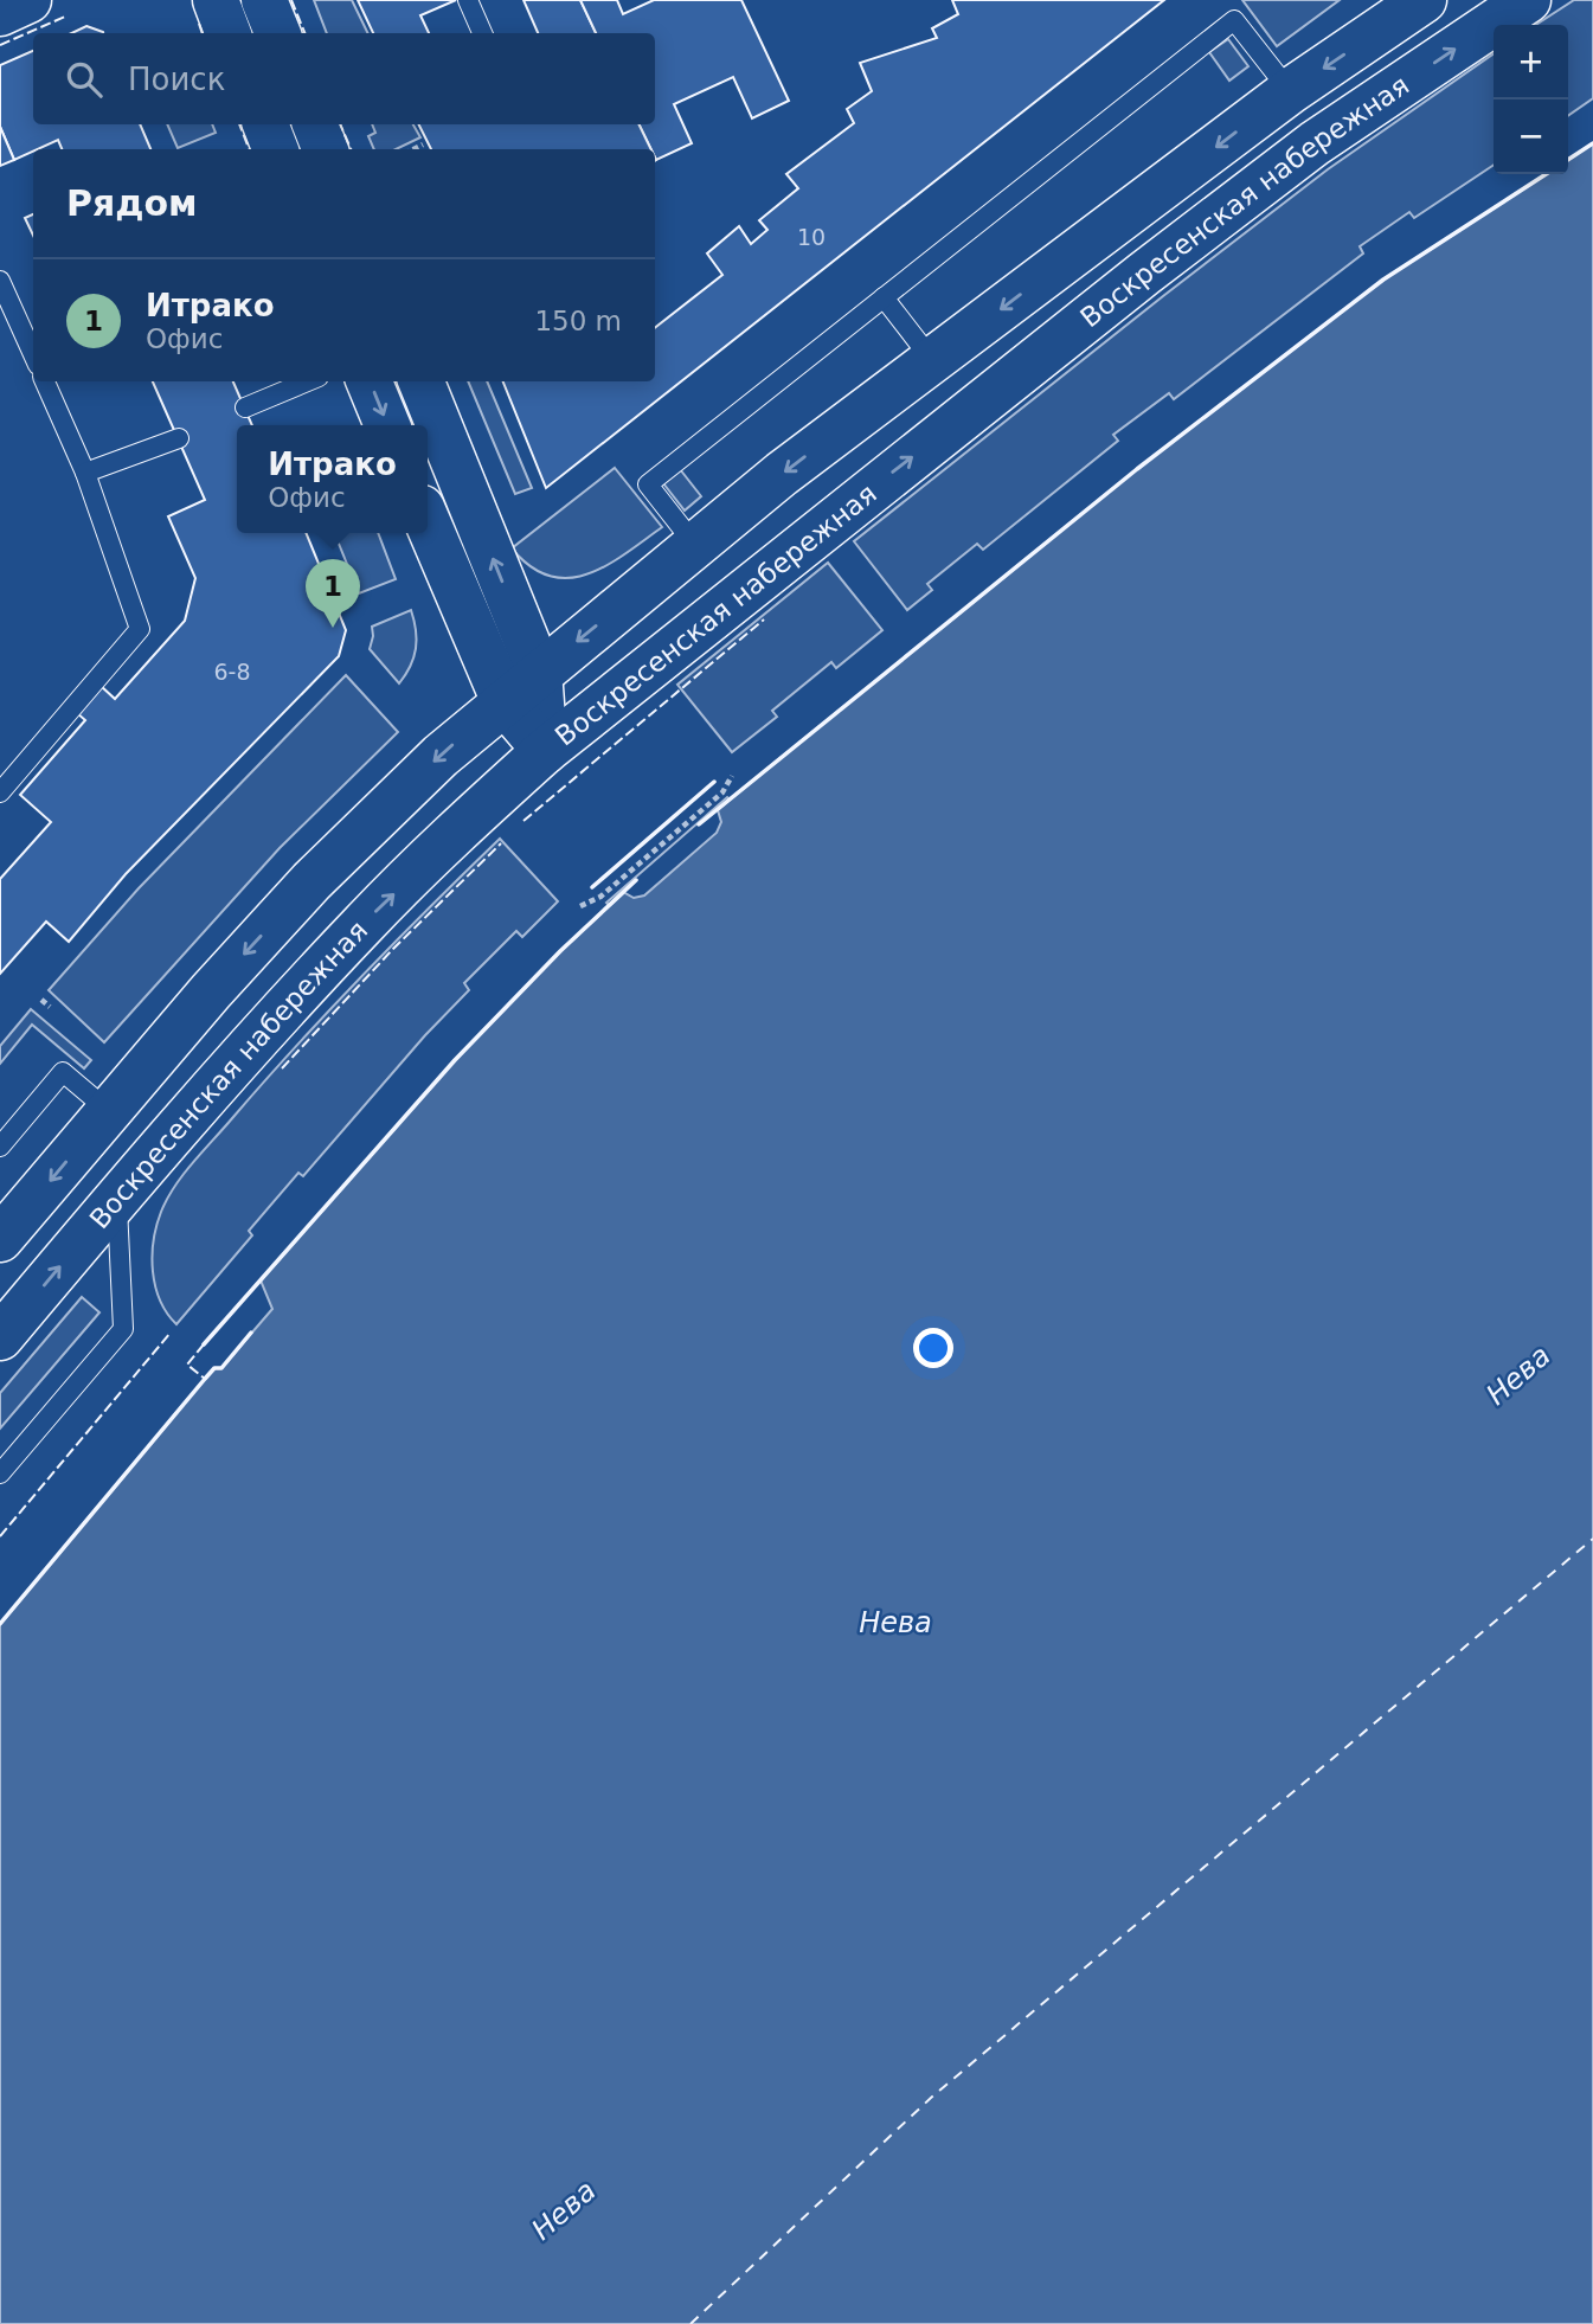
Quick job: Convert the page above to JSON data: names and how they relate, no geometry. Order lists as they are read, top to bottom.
{
  "streets": {
    "main road": ["Воскресенская набережная"]
  },
  "water": ["Нева"],
  "house_numbers": ["10", "6-8"],
  "page": {
    "map_buttons": ["+", "−"],
    "search": "Поиск",
    "heading": "Рядом",
    "list": [
      {
        "mark": "1",
        "name": "Итрако",
        "note": "Офис",
        "value": "150 m"
      }
    ],
    "popup": ["Итрако", "Офис"],
    "pins": "1"
  }
}
